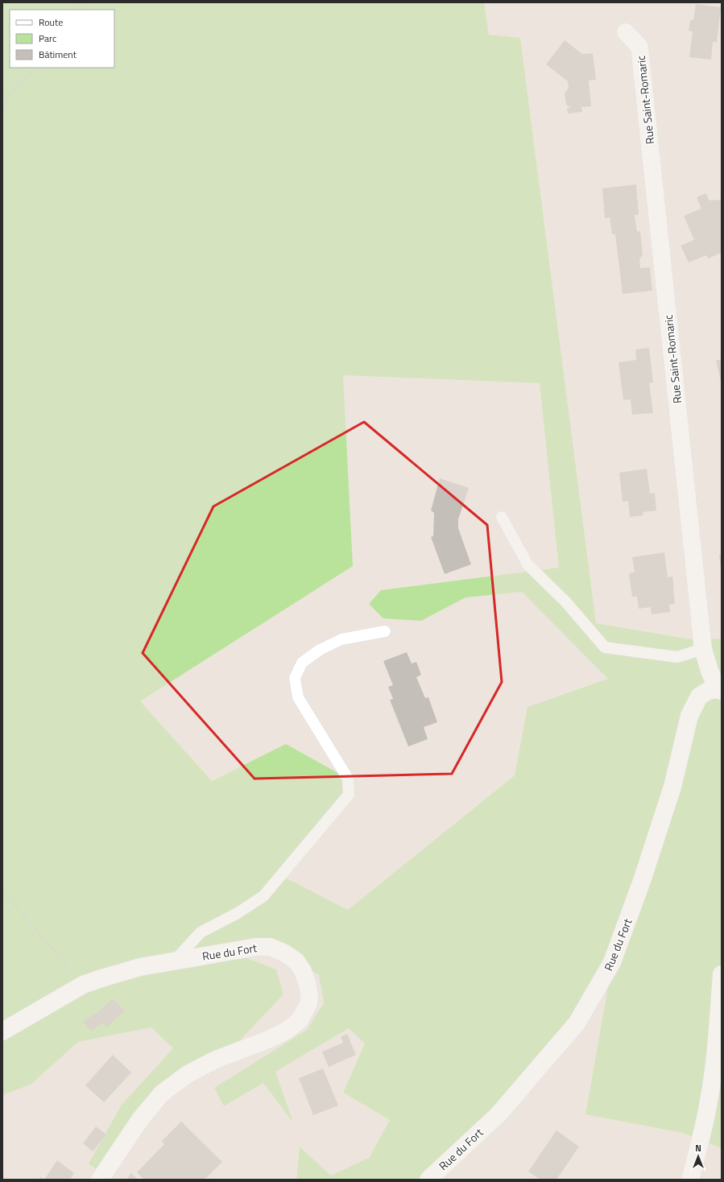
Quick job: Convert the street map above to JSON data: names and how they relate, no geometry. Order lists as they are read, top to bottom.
{
  "streets": {
    "street": ["Rue Saint-Romaric", "Rue du Fort"]
  },
  "crossings": [
    ["Rue Saint-Romaric", "Rue du Fort"]
  ],
  "legend": ["Route", "Parc", "Bâtiment"],
  "north": "top"
}
